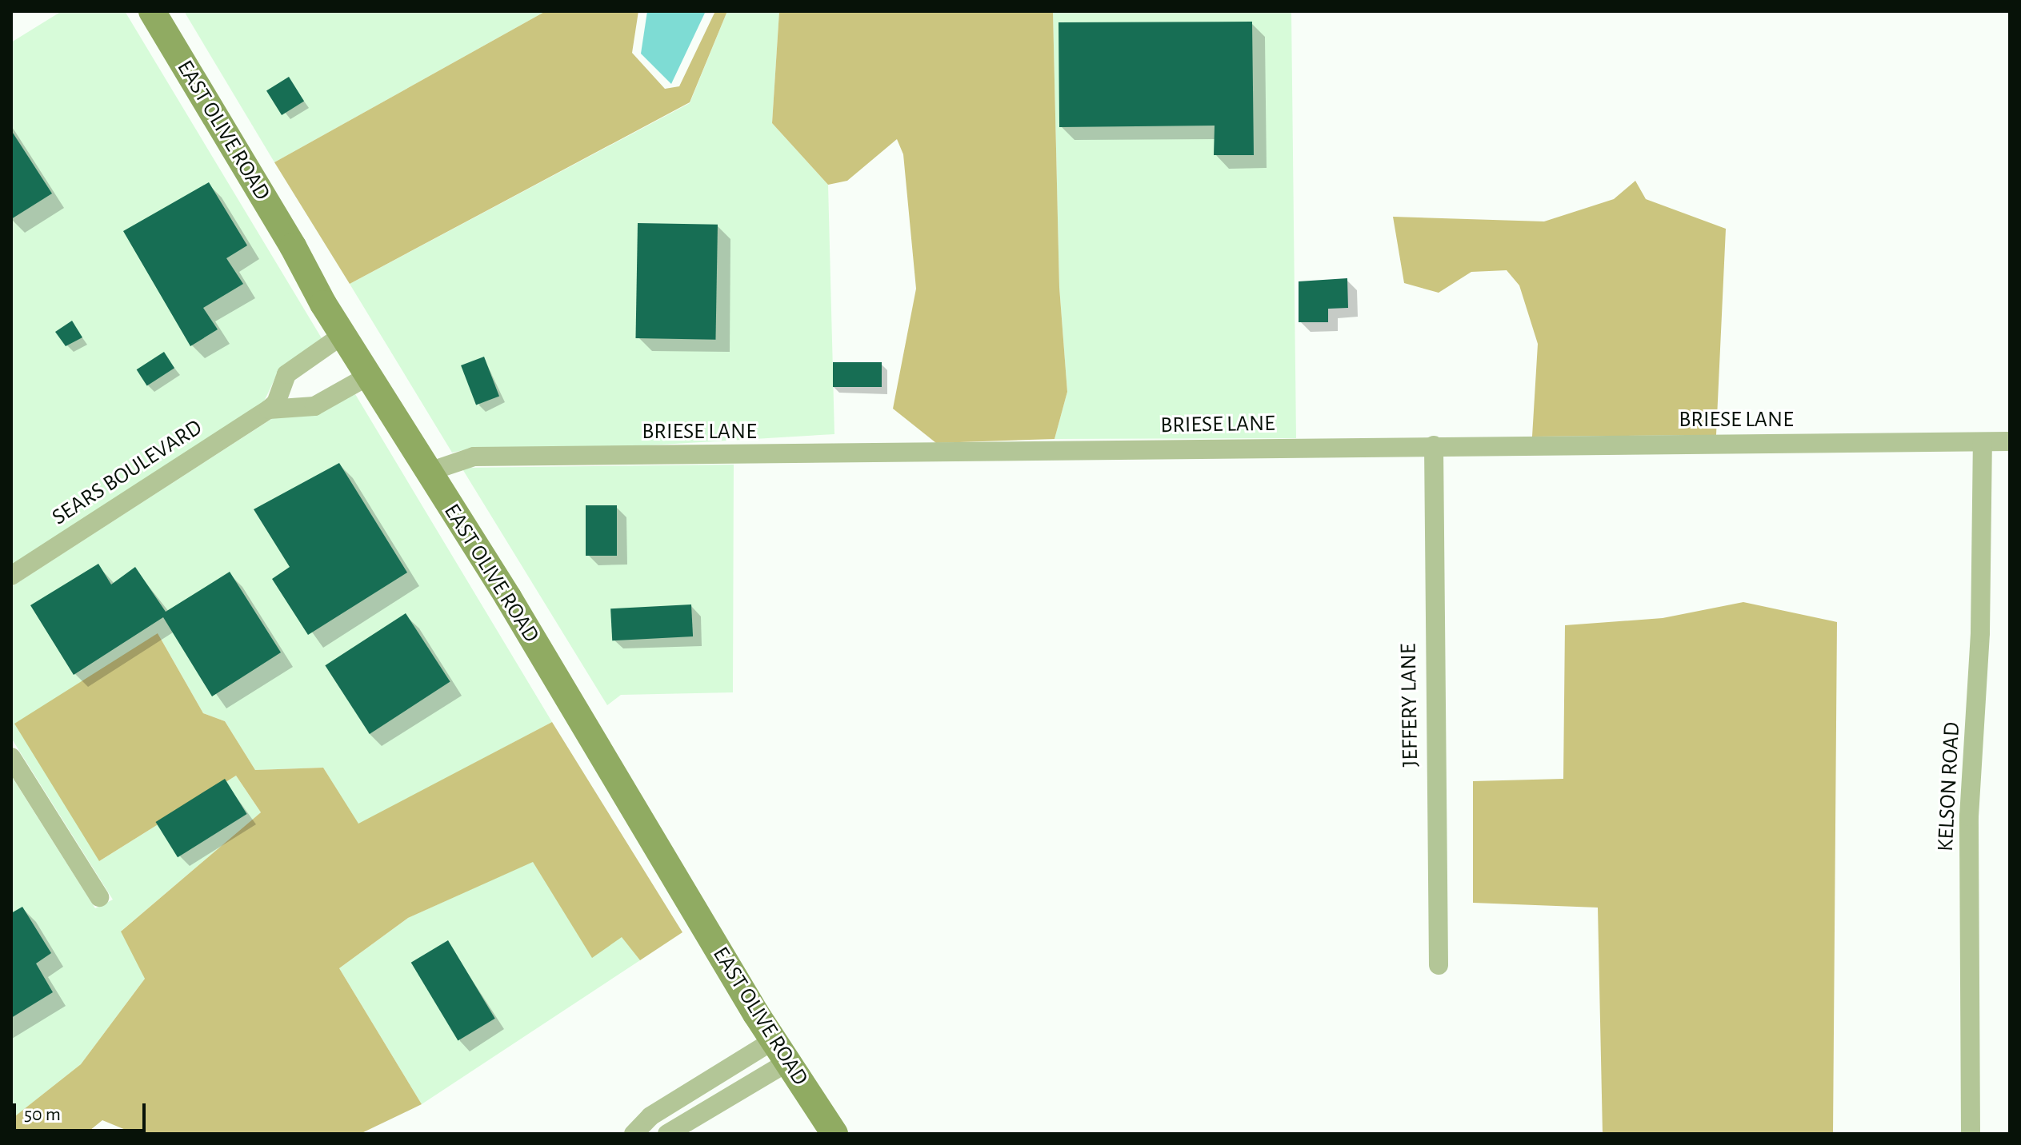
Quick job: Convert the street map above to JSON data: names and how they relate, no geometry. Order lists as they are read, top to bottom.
{
  "streets": {
    "street": [
      "EAST OLIVE ROAD",
      "BRIESE LANE",
      "SEARS BOULEVARD",
      "JEFFERY LANE",
      "KELSON ROAD"
    ]
  },
  "crossings": [
    ["EAST OLIVE ROAD", "BRIESE LANE"],
    ["EAST OLIVE ROAD", "SEARS BOULEVARD"],
    ["BRIESE LANE", "JEFFERY LANE"],
    ["BRIESE LANE", "KELSON ROAD"]
  ],
  "scale_bar": "50 m"
}
